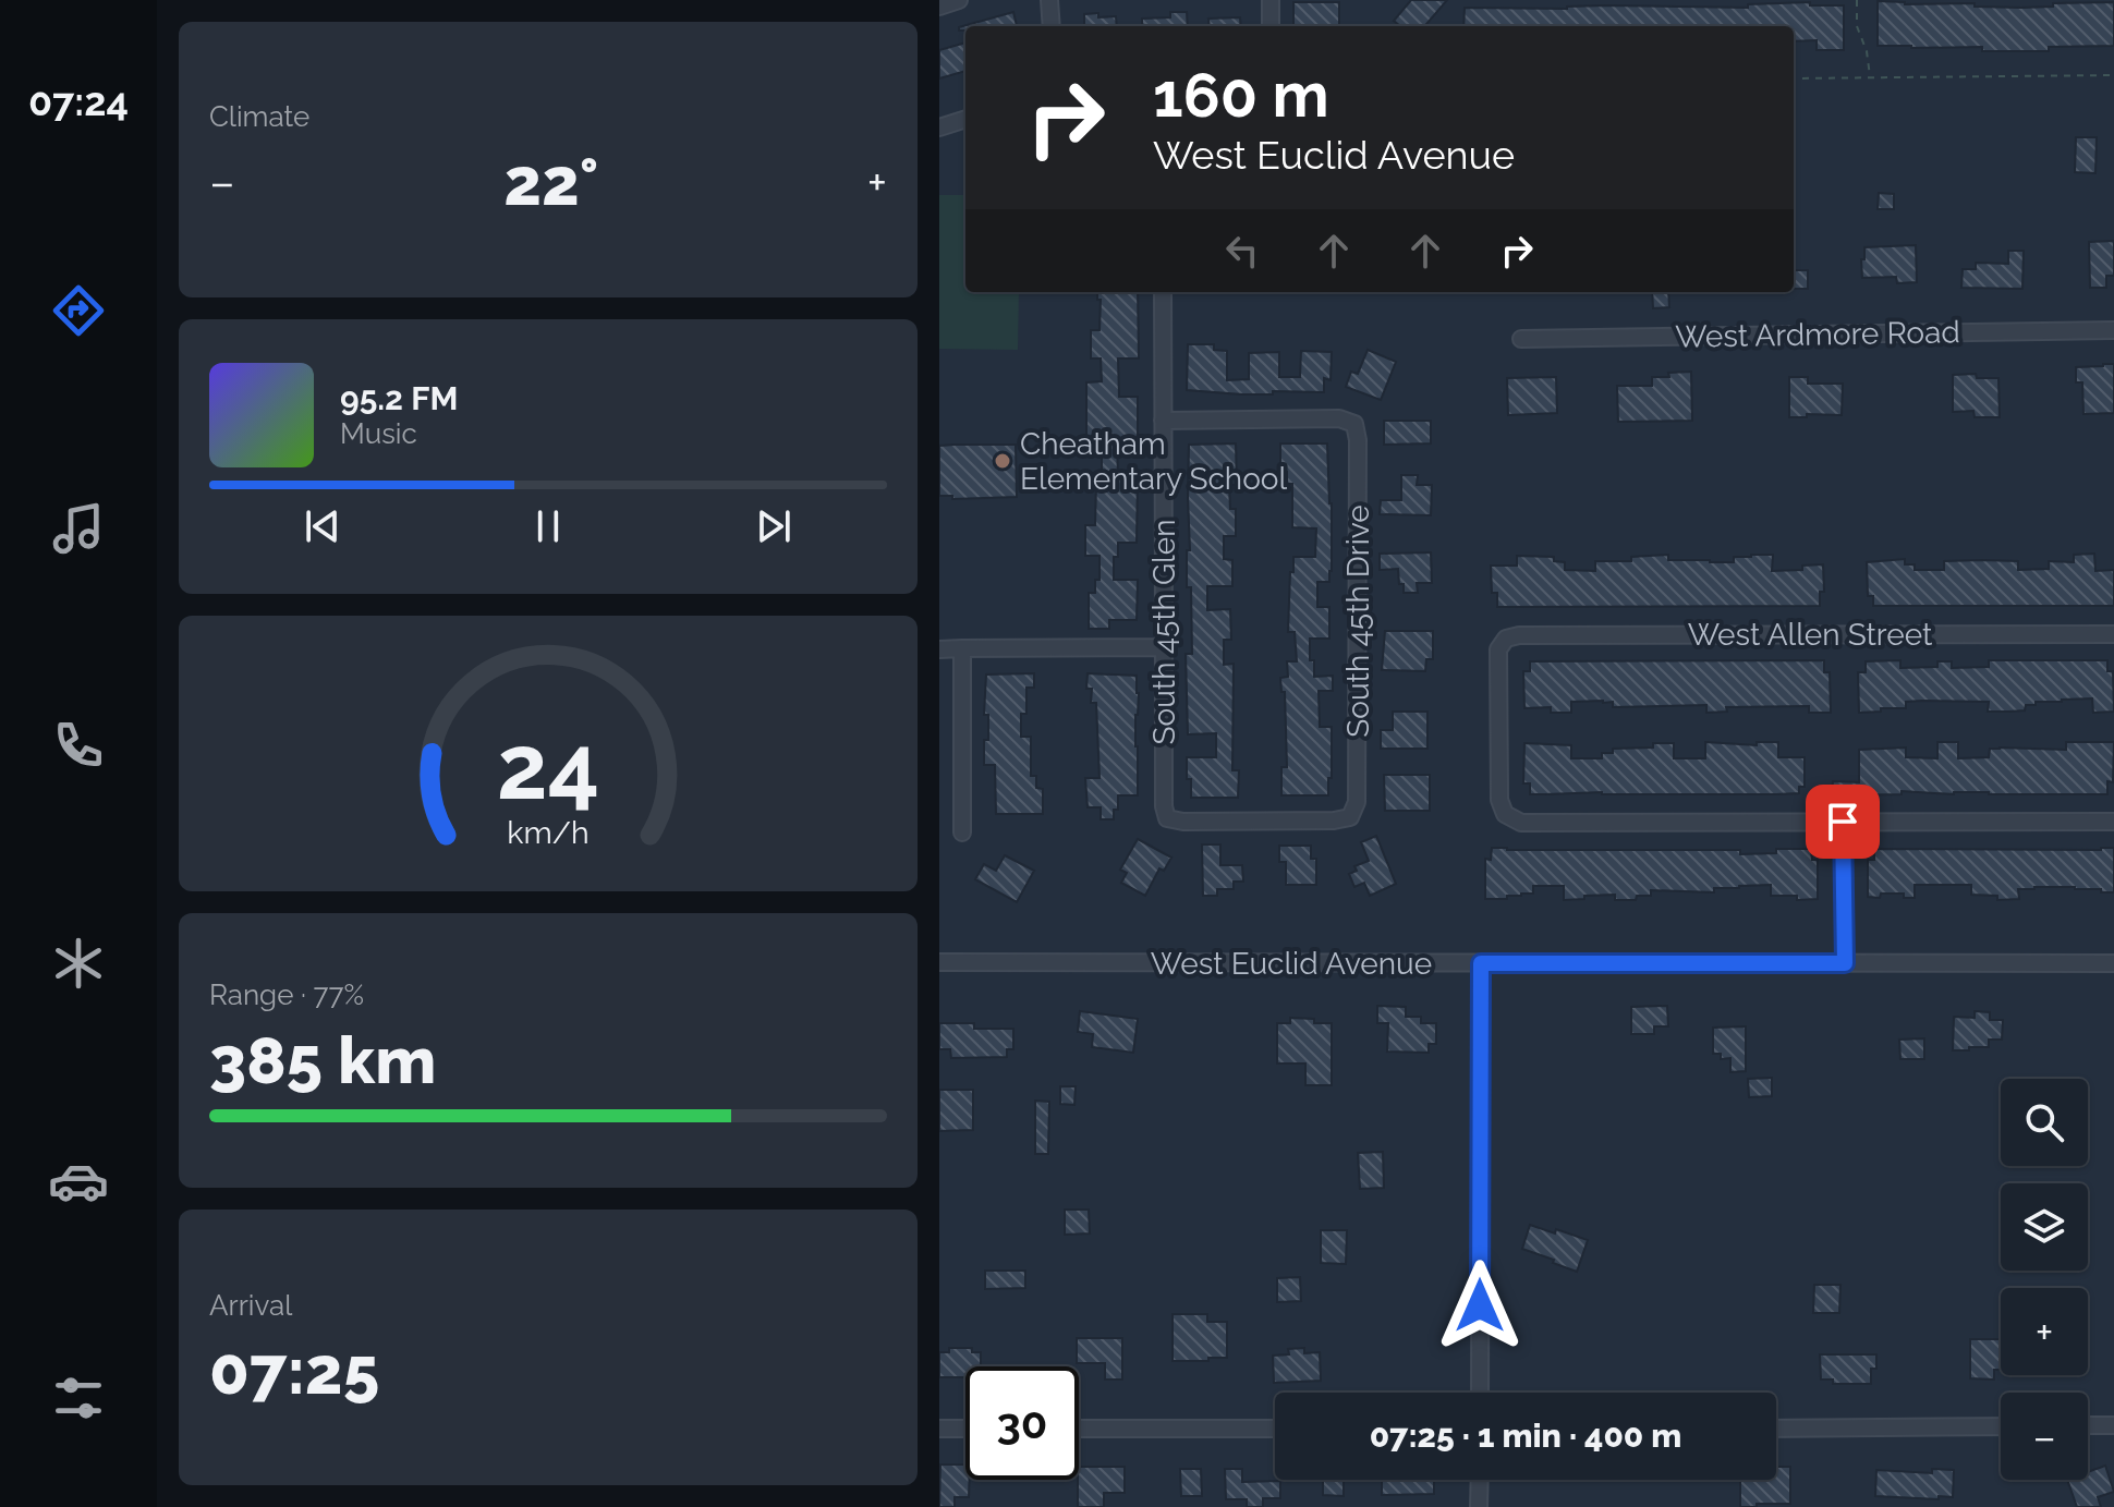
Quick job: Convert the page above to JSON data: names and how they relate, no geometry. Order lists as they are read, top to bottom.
{
  "streets": {
    "street": [
      "West Ardmore Road",
      "South 45th Drive",
      "South 45th Glen",
      "West Allen Street",
      "West Euclid Avenue"
    ]
  },
  "crossings": [
    ["South 45th Drive", "South 45th Glen"]
  ],
  "places": ["Cheatham Elementary School"],
  "page": {
    "tabs": "07:24",
    "tile": [
      "Climate",
      ["Range · 77%", "385 km"],
      ["Arrival", "07:25"]
    ],
    "turn": ["160 m", "West Euclid Avenue"],
    "heat": ["−", "22°", "+"],
    "song": ["95.2 FM", "Music"],
    "map_buttons": ["+", "−"],
    "limit": "30",
    "trip": "07:25 · 1 min · 400 m",
    "gauge": ["24", "km/h"]
  }
}
